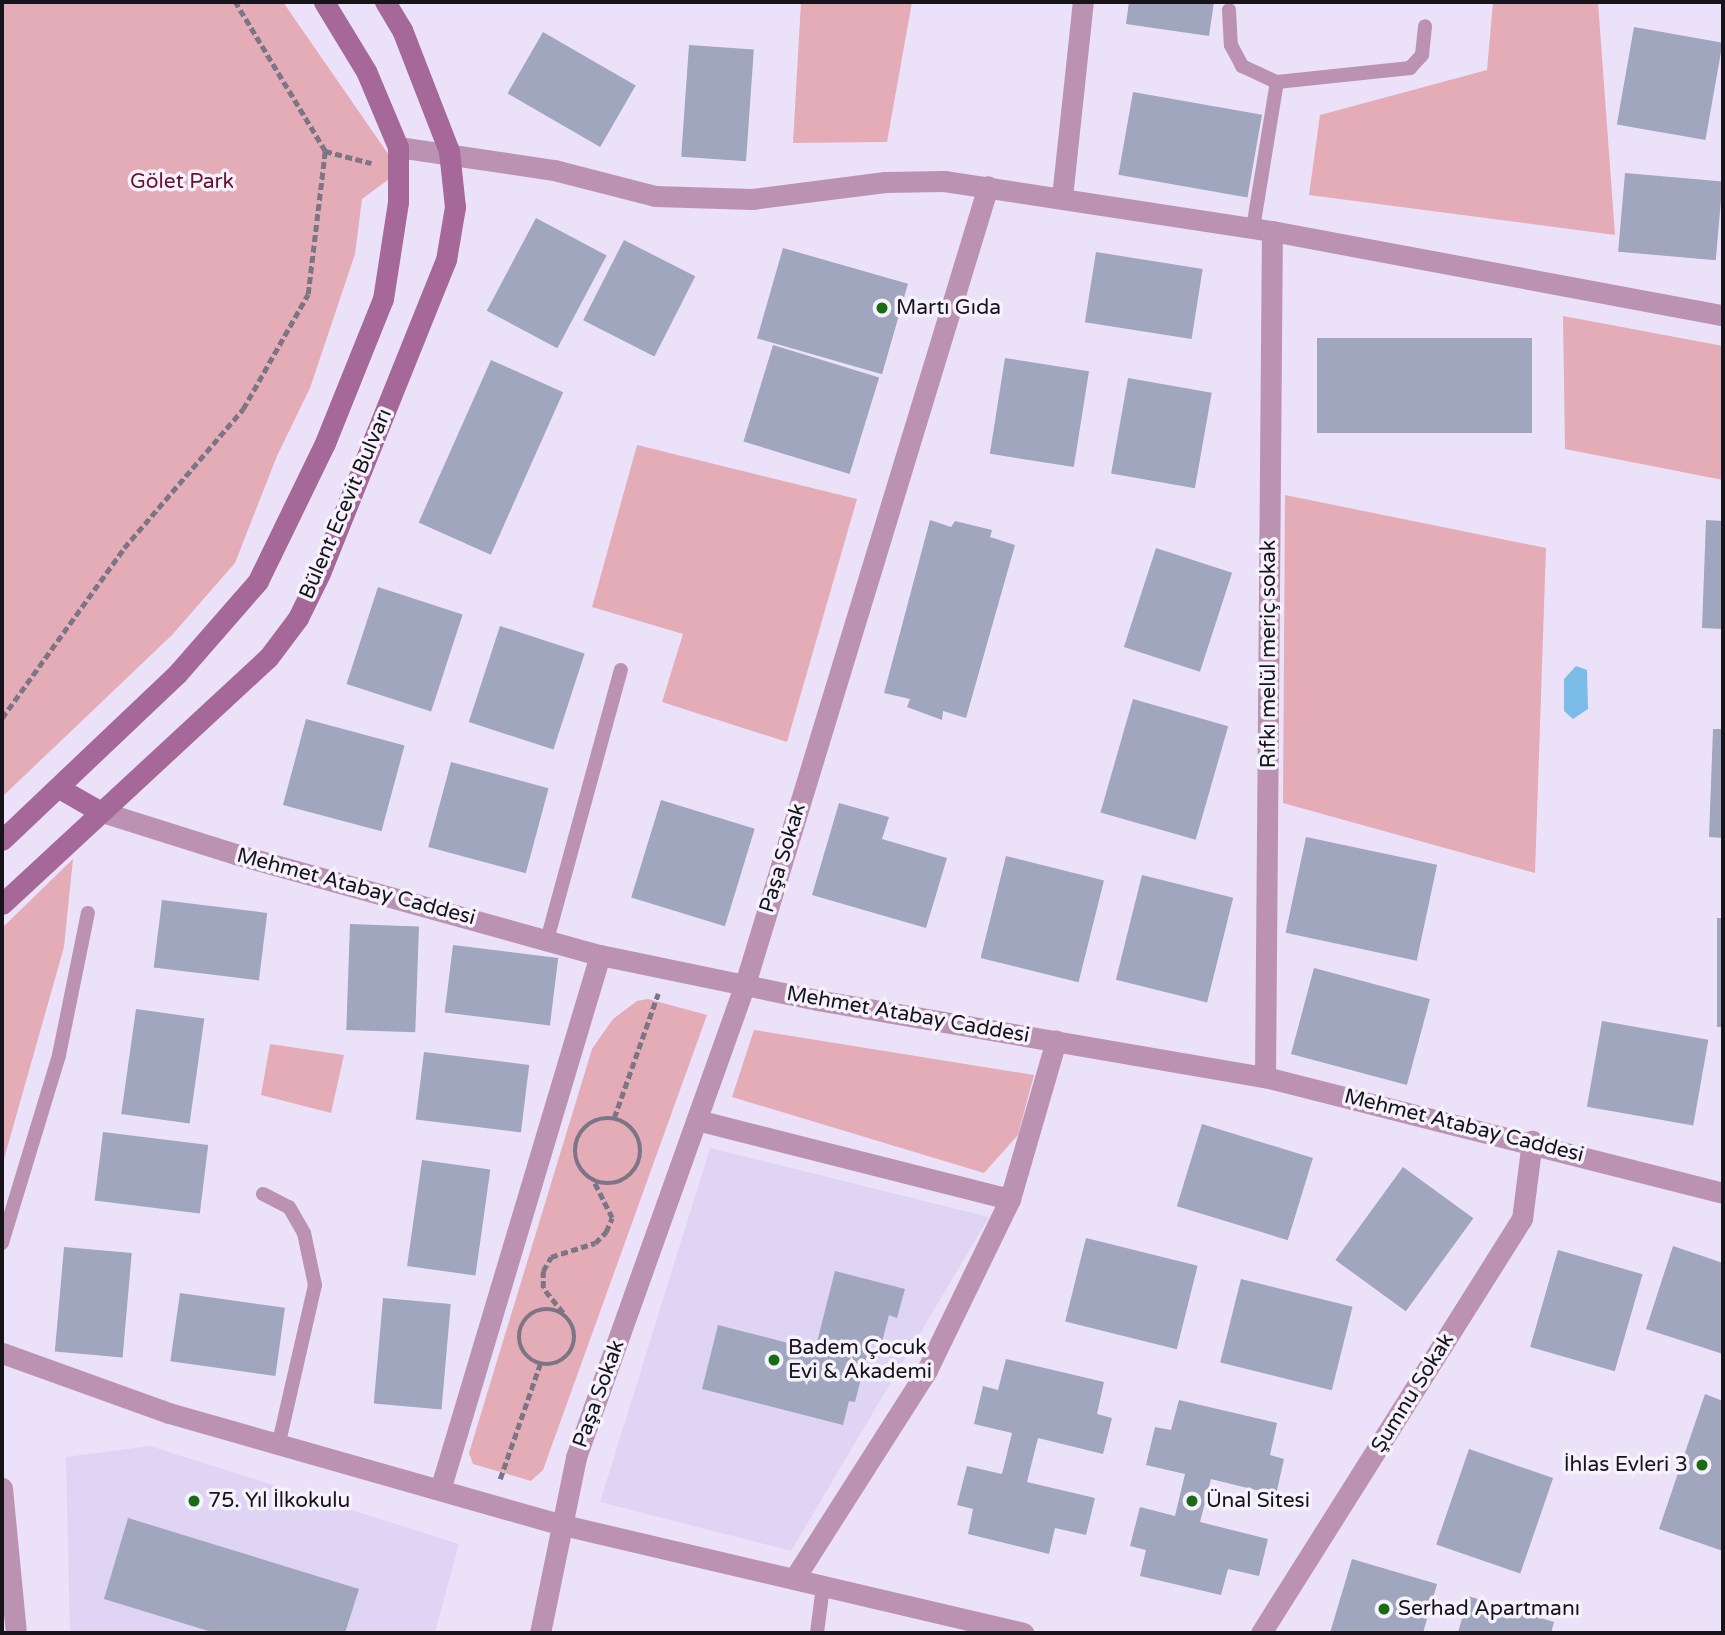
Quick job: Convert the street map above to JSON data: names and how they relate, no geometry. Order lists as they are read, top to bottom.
{
  "streets": {
    "main road": ["Bülent Ecevit Bulvarı"],
    "street": [
      "Rıfkı melül meriç sokak",
      "Paşa Sokak",
      "Mehmet Atabay Caddesi",
      "Şumnu Sokak"
    ]
  },
  "crossings": [
    ["Bülent Ecevit Bulvarı", "Mehmet Atabay Caddesi"],
    ["Rıfkı melül meriç sokak", "Mehmet Atabay Caddesi"],
    ["Paşa Sokak", "Mehmet Atabay Caddesi"],
    ["Mehmet Atabay Caddesi", "Şumnu Sokak"]
  ],
  "parks": ["Gölet Park"],
  "places": [
    "Martı Gıda",
    "Badem Çocuk Evi & Akademi",
    "İhlas Evleri 3",
    "75. Yıl İlkokulu",
    "Ünal Sitesi",
    "Serhad Apartmanı"
  ]
}
